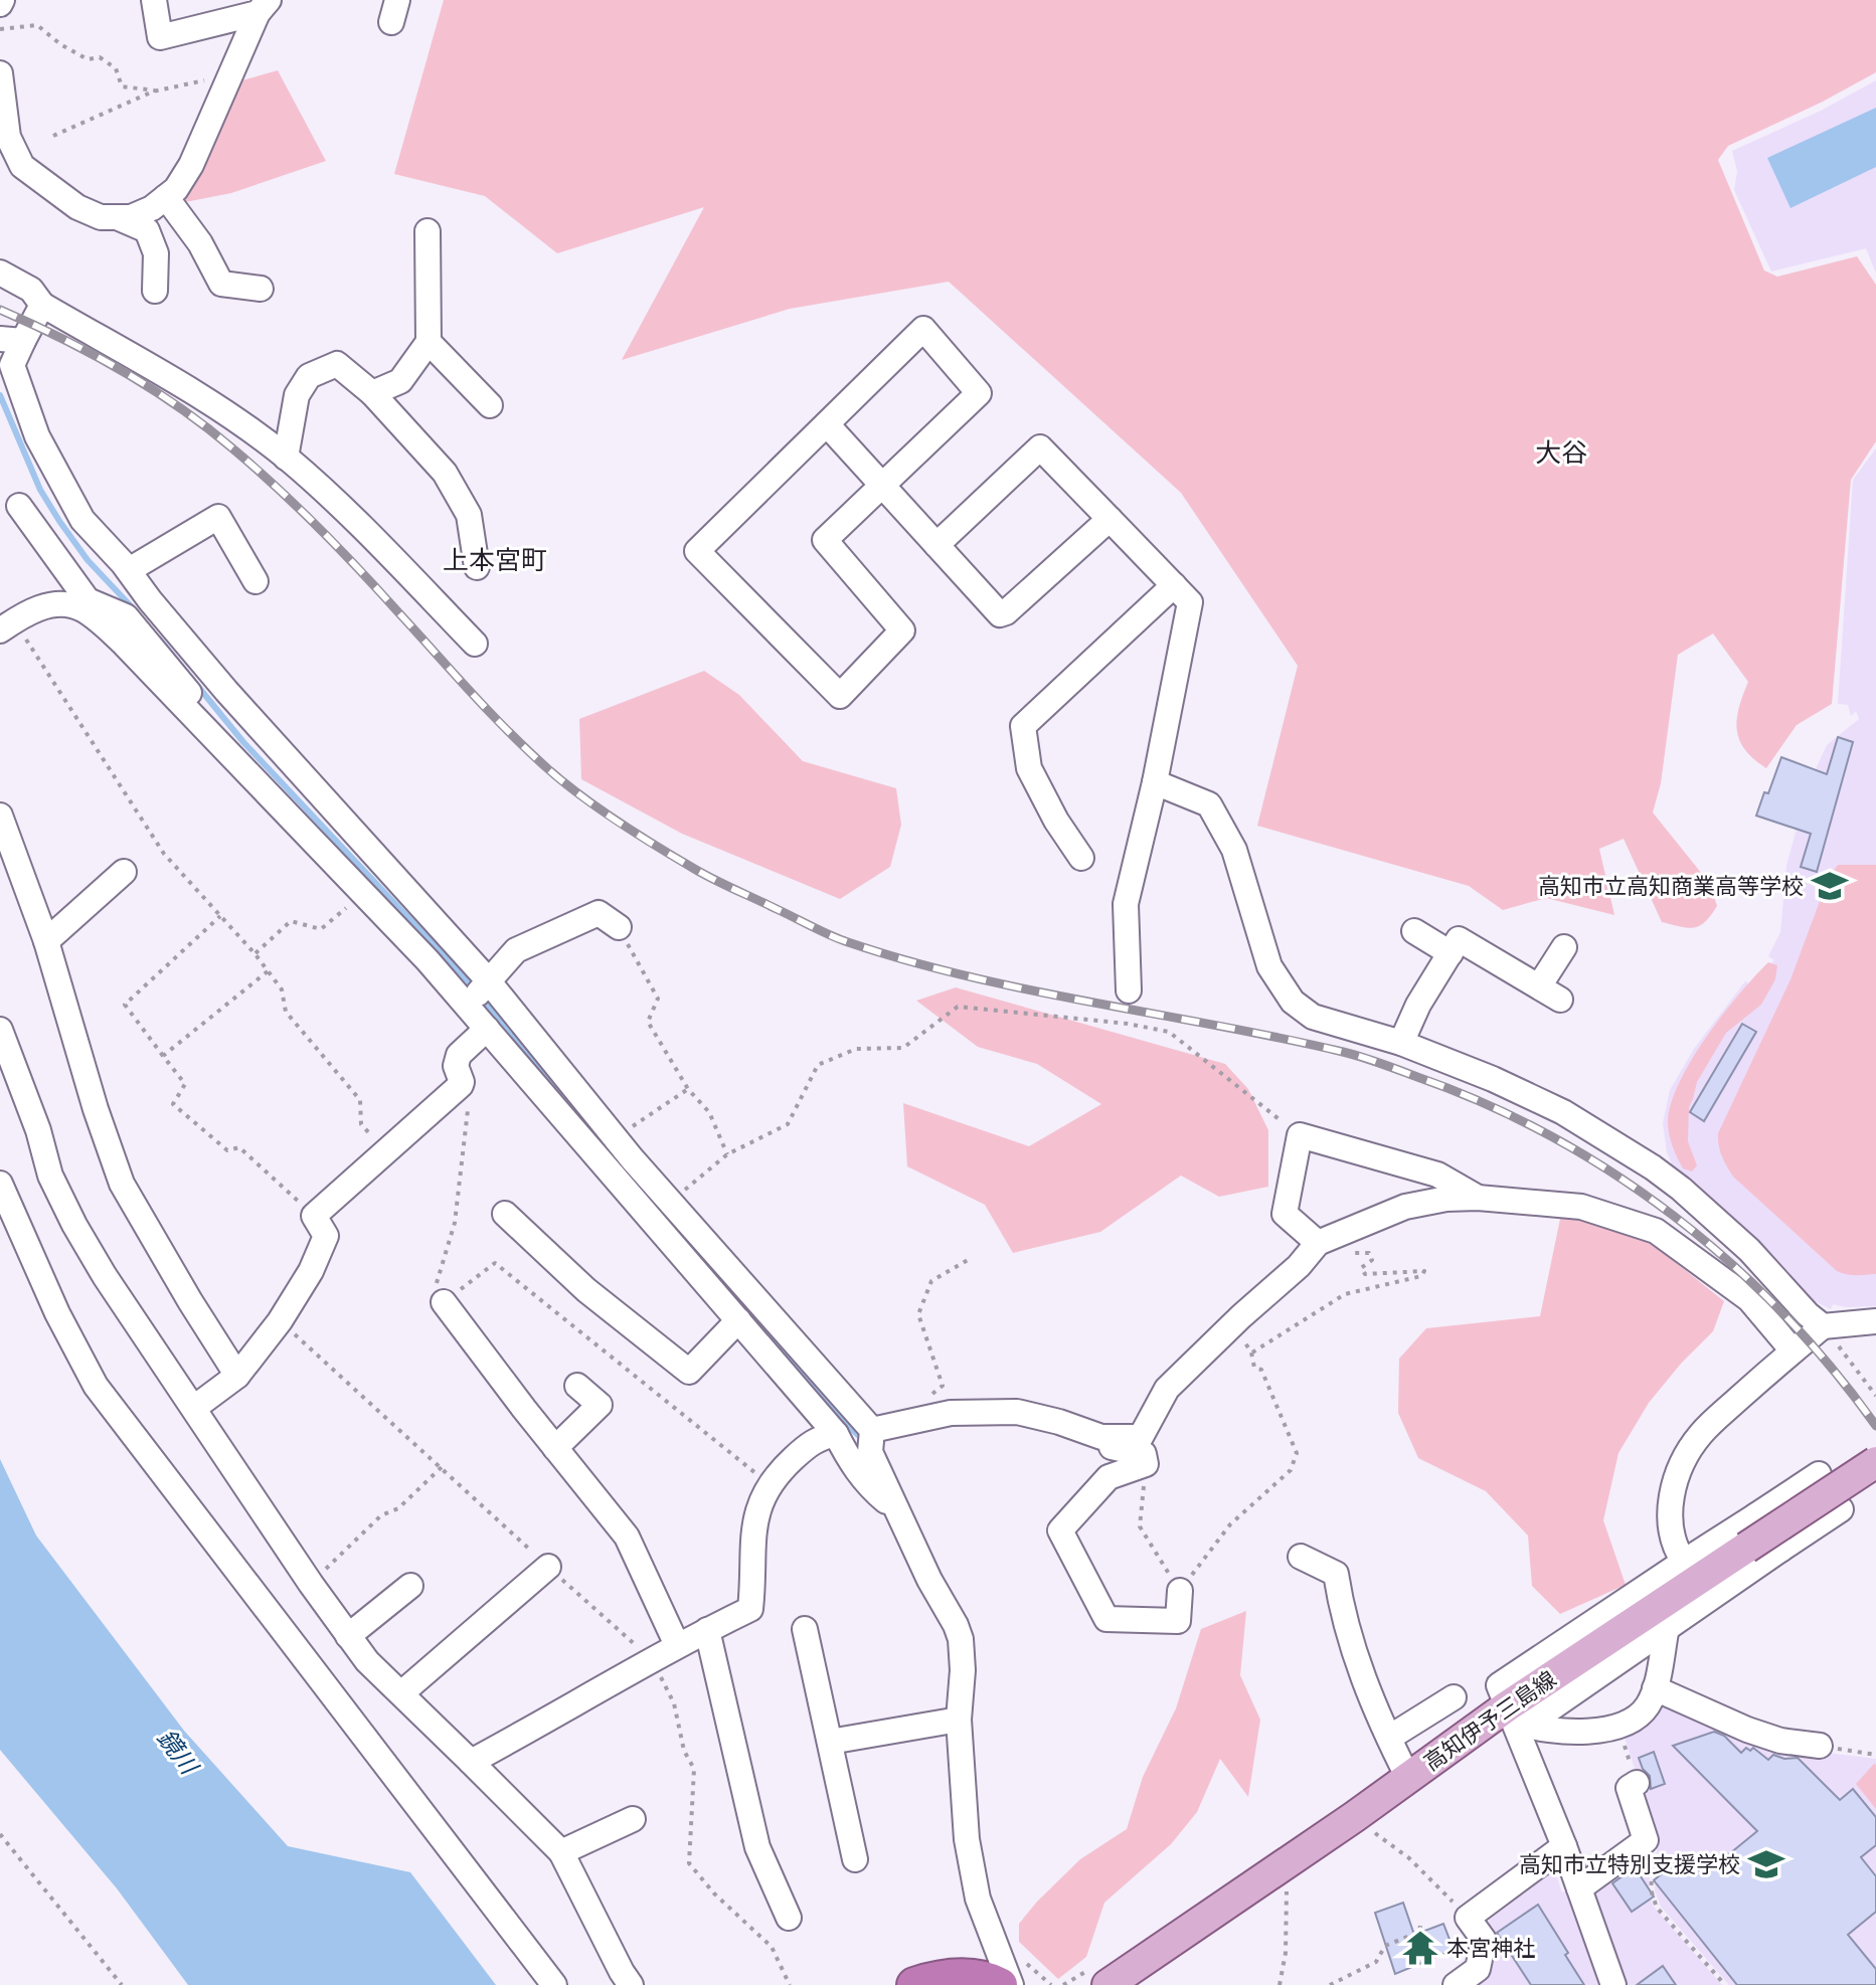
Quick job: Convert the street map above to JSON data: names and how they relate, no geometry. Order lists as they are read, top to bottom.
{
  "streets": {
    "main road": ["高知伊予三島線"]
  },
  "districts": ["大谷", "上本宮町"],
  "water": ["鏡川"],
  "places": {
    "school or university": ["高知市立高知商業高等学校", "高知市立特別支援学校"],
    "temple": ["本宮神社"]
  }
}
